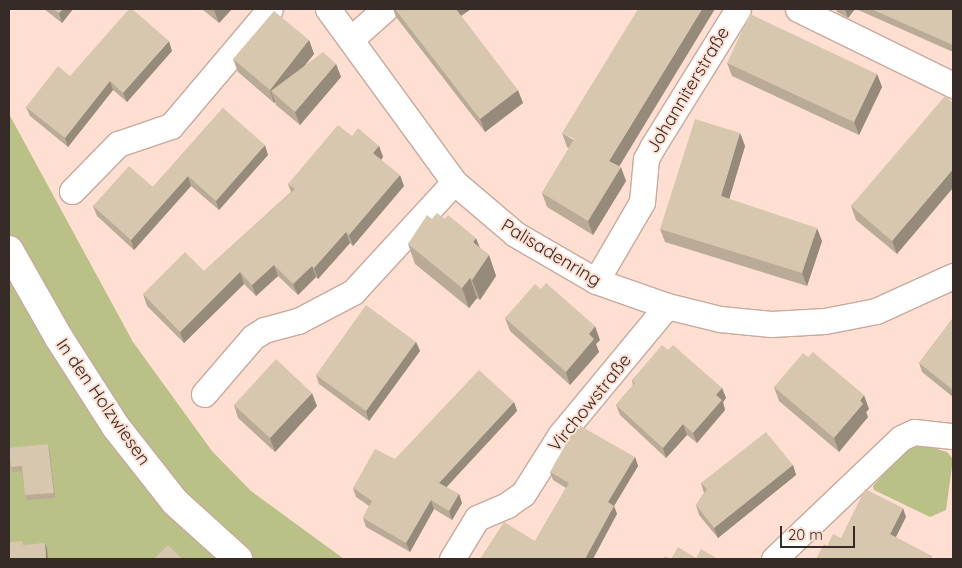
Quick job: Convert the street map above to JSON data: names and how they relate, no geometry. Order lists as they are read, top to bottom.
{
  "streets": {
    "street": [
      "Johanniterstraße",
      "Palisadenring",
      "In den Holzwiesen",
      "Virchowstraße"
    ]
  },
  "crossings": [
    ["Johanniterstraße", "Palisadenring"],
    ["Palisadenring", "Virchowstraße"]
  ],
  "scale_bar": "20 m"
}
